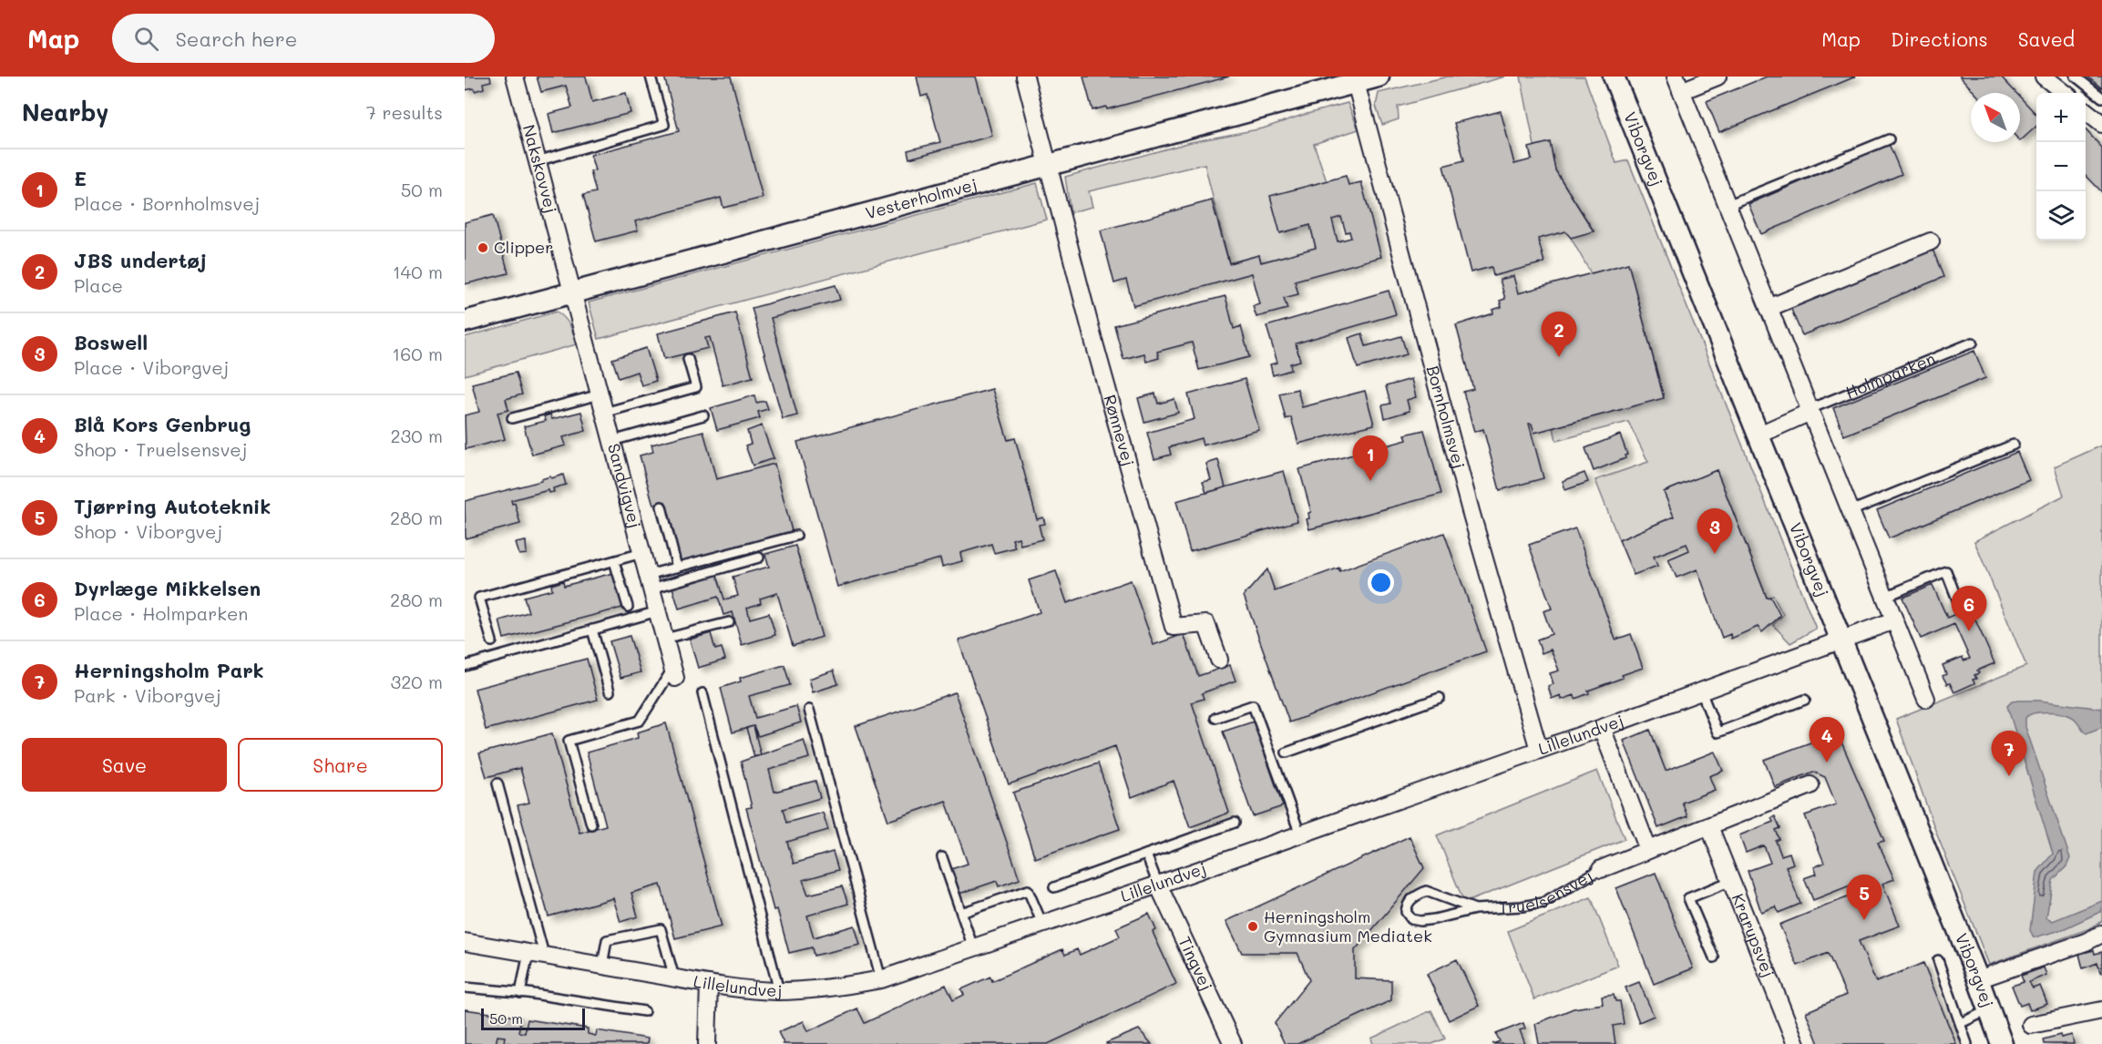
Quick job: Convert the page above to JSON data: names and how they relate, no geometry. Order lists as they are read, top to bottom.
{
  "streets": {
    "street": [
      "Viborgvej",
      "Nakskovvej",
      "Vesterholmvej",
      "Holmparken",
      "Bornholmsvej",
      "Rønnevej",
      "Sandvigvej",
      "Lillelundvej",
      "Truelsensvej",
      "Krarupsvej",
      "Tingvej"
    ]
  },
  "crossings": [
    ["Viborgvej", "Holmparken"],
    ["Viborgvej", "Lillelundvej"],
    ["Nakskovvej", "Vesterholmvej"],
    ["Nakskovvej", "Sandvigvej"],
    ["Vesterholmvej", "Bornholmsvej"],
    ["Vesterholmvej", "Rønnevej"],
    ["Vesterholmvej", "Sandvigvej"],
    ["Bornholmsvej", "Lillelundvej"],
    ["Lillelundvej", "Tingvej"],
    ["Truelsensvej", "Krarupsvej"]
  ],
  "places": ["Clipper", "Herningsholm Gymnasium Mediatek"],
  "scale_bar": "50 m",
  "north": "top left",
  "page": {
    "header": "Map",
    "search": "Search here",
    "nav": ["Map", "Directions", "Saved"],
    "heading": ["Nearby", "7 results"],
    "map_buttons": ["+", "−"],
    "list": [
      {
        "mark": "1",
        "name": "E",
        "note": "Place · Bornholmsvej",
        "value": "50 m"
      },
      {
        "mark": "2",
        "name": "JBS undertøj",
        "note": "Place",
        "value": "140 m"
      },
      {
        "mark": "3",
        "name": "Boswell",
        "note": "Place · Viborgvej",
        "value": "160 m"
      },
      {
        "mark": "4",
        "name": "Blå Kors Genbrug",
        "note": "Shop · Truelsensvej",
        "value": "230 m"
      },
      {
        "mark": "5",
        "name": "Tjørring Autoteknik",
        "note": "Shop · Viborgvej",
        "value": "280 m"
      },
      {
        "mark": "6",
        "name": "Dyrlæge Mikkelsen",
        "note": "Place · Holmparken",
        "value": "280 m"
      },
      {
        "mark": "7",
        "name": "Herningsholm Park",
        "note": "Park · Viborgvej",
        "value": "320 m"
      }
    ],
    "pins": [
      "2",
      "1",
      "3",
      "6",
      "4",
      "7",
      "5"
    ],
    "buttons": ["Save", "Share"],
    "scale": "50 m"
  }
}
